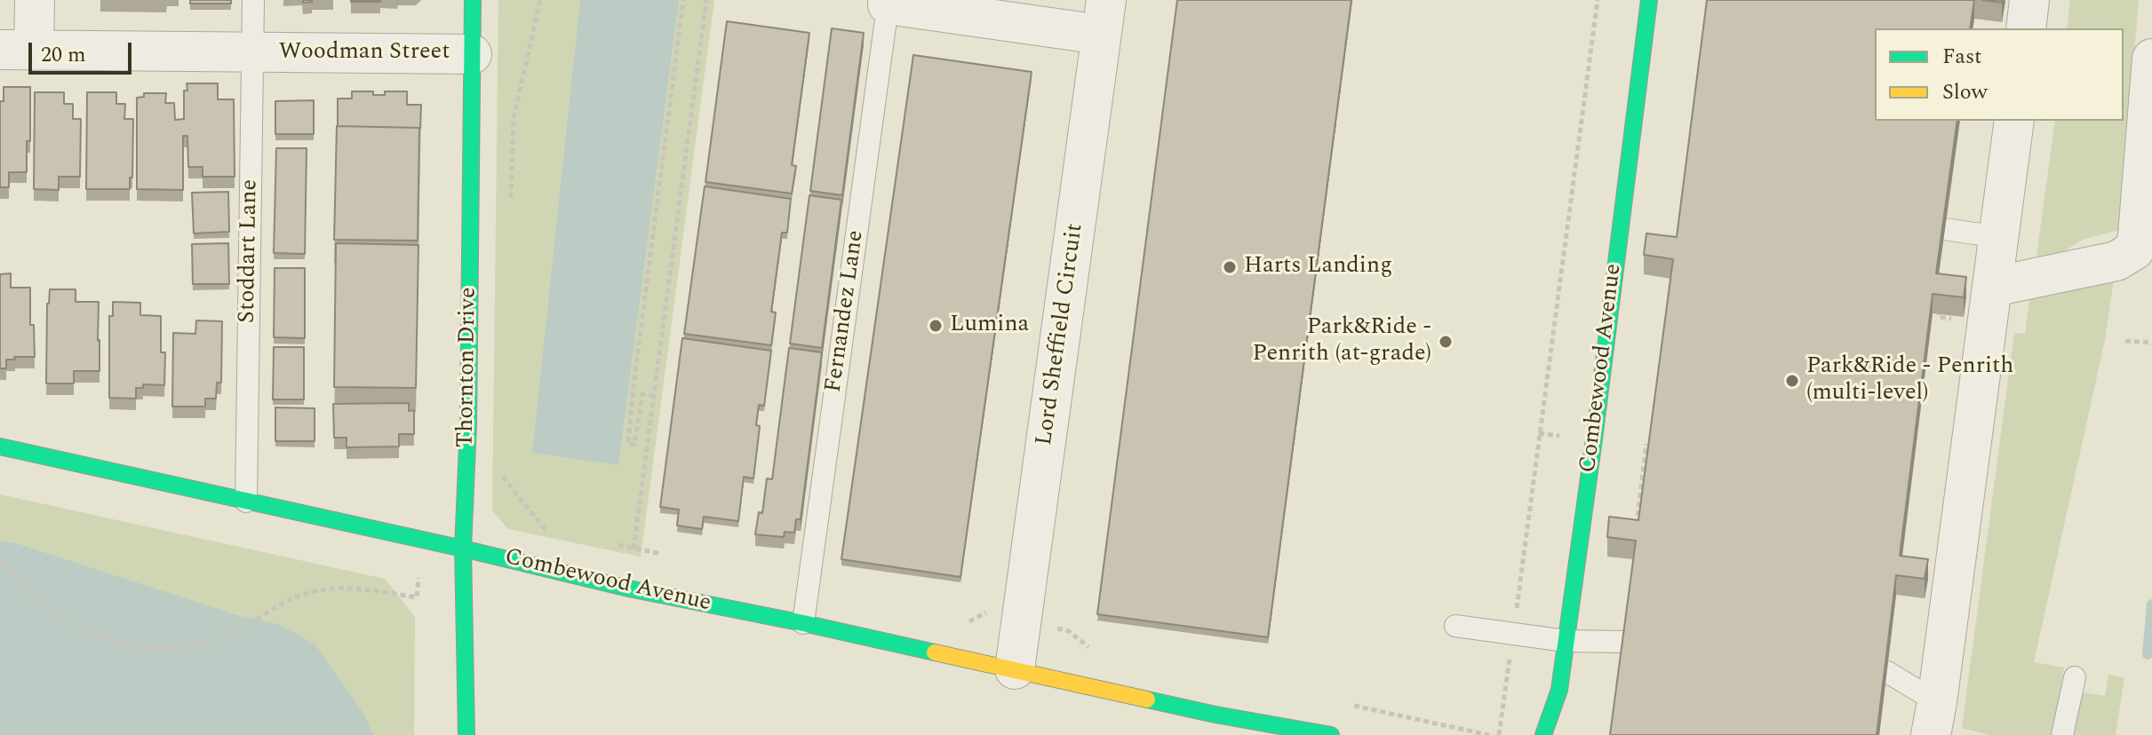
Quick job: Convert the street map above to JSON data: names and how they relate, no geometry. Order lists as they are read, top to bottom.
{
  "streets": {
    "street": [
      "Woodman Street",
      "Lord Sheffield Circuit",
      "Thornton Drive",
      "Combewood Avenue"
    ],
    "lane": ["Stoddart Lane", "Fernandez Lane"]
  },
  "crossings": [
    ["Woodman Street", "Stoddart Lane"],
    ["Woodman Street", "Thornton Drive"],
    ["Stoddart Lane", "Combewood Avenue"],
    ["Fernandez Lane", "Combewood Avenue"],
    ["Lord Sheffield Circuit", "Combewood Avenue"],
    ["Thornton Drive", "Combewood Avenue"]
  ],
  "places": [
    "Harts Landing",
    "Lumina",
    "Park&Ride - Penrith (at-grade)",
    "Park&Ride - Penrith (multi-level)"
  ],
  "legend": ["Fast", "Slow"],
  "scale_bar": "20 m"
}
